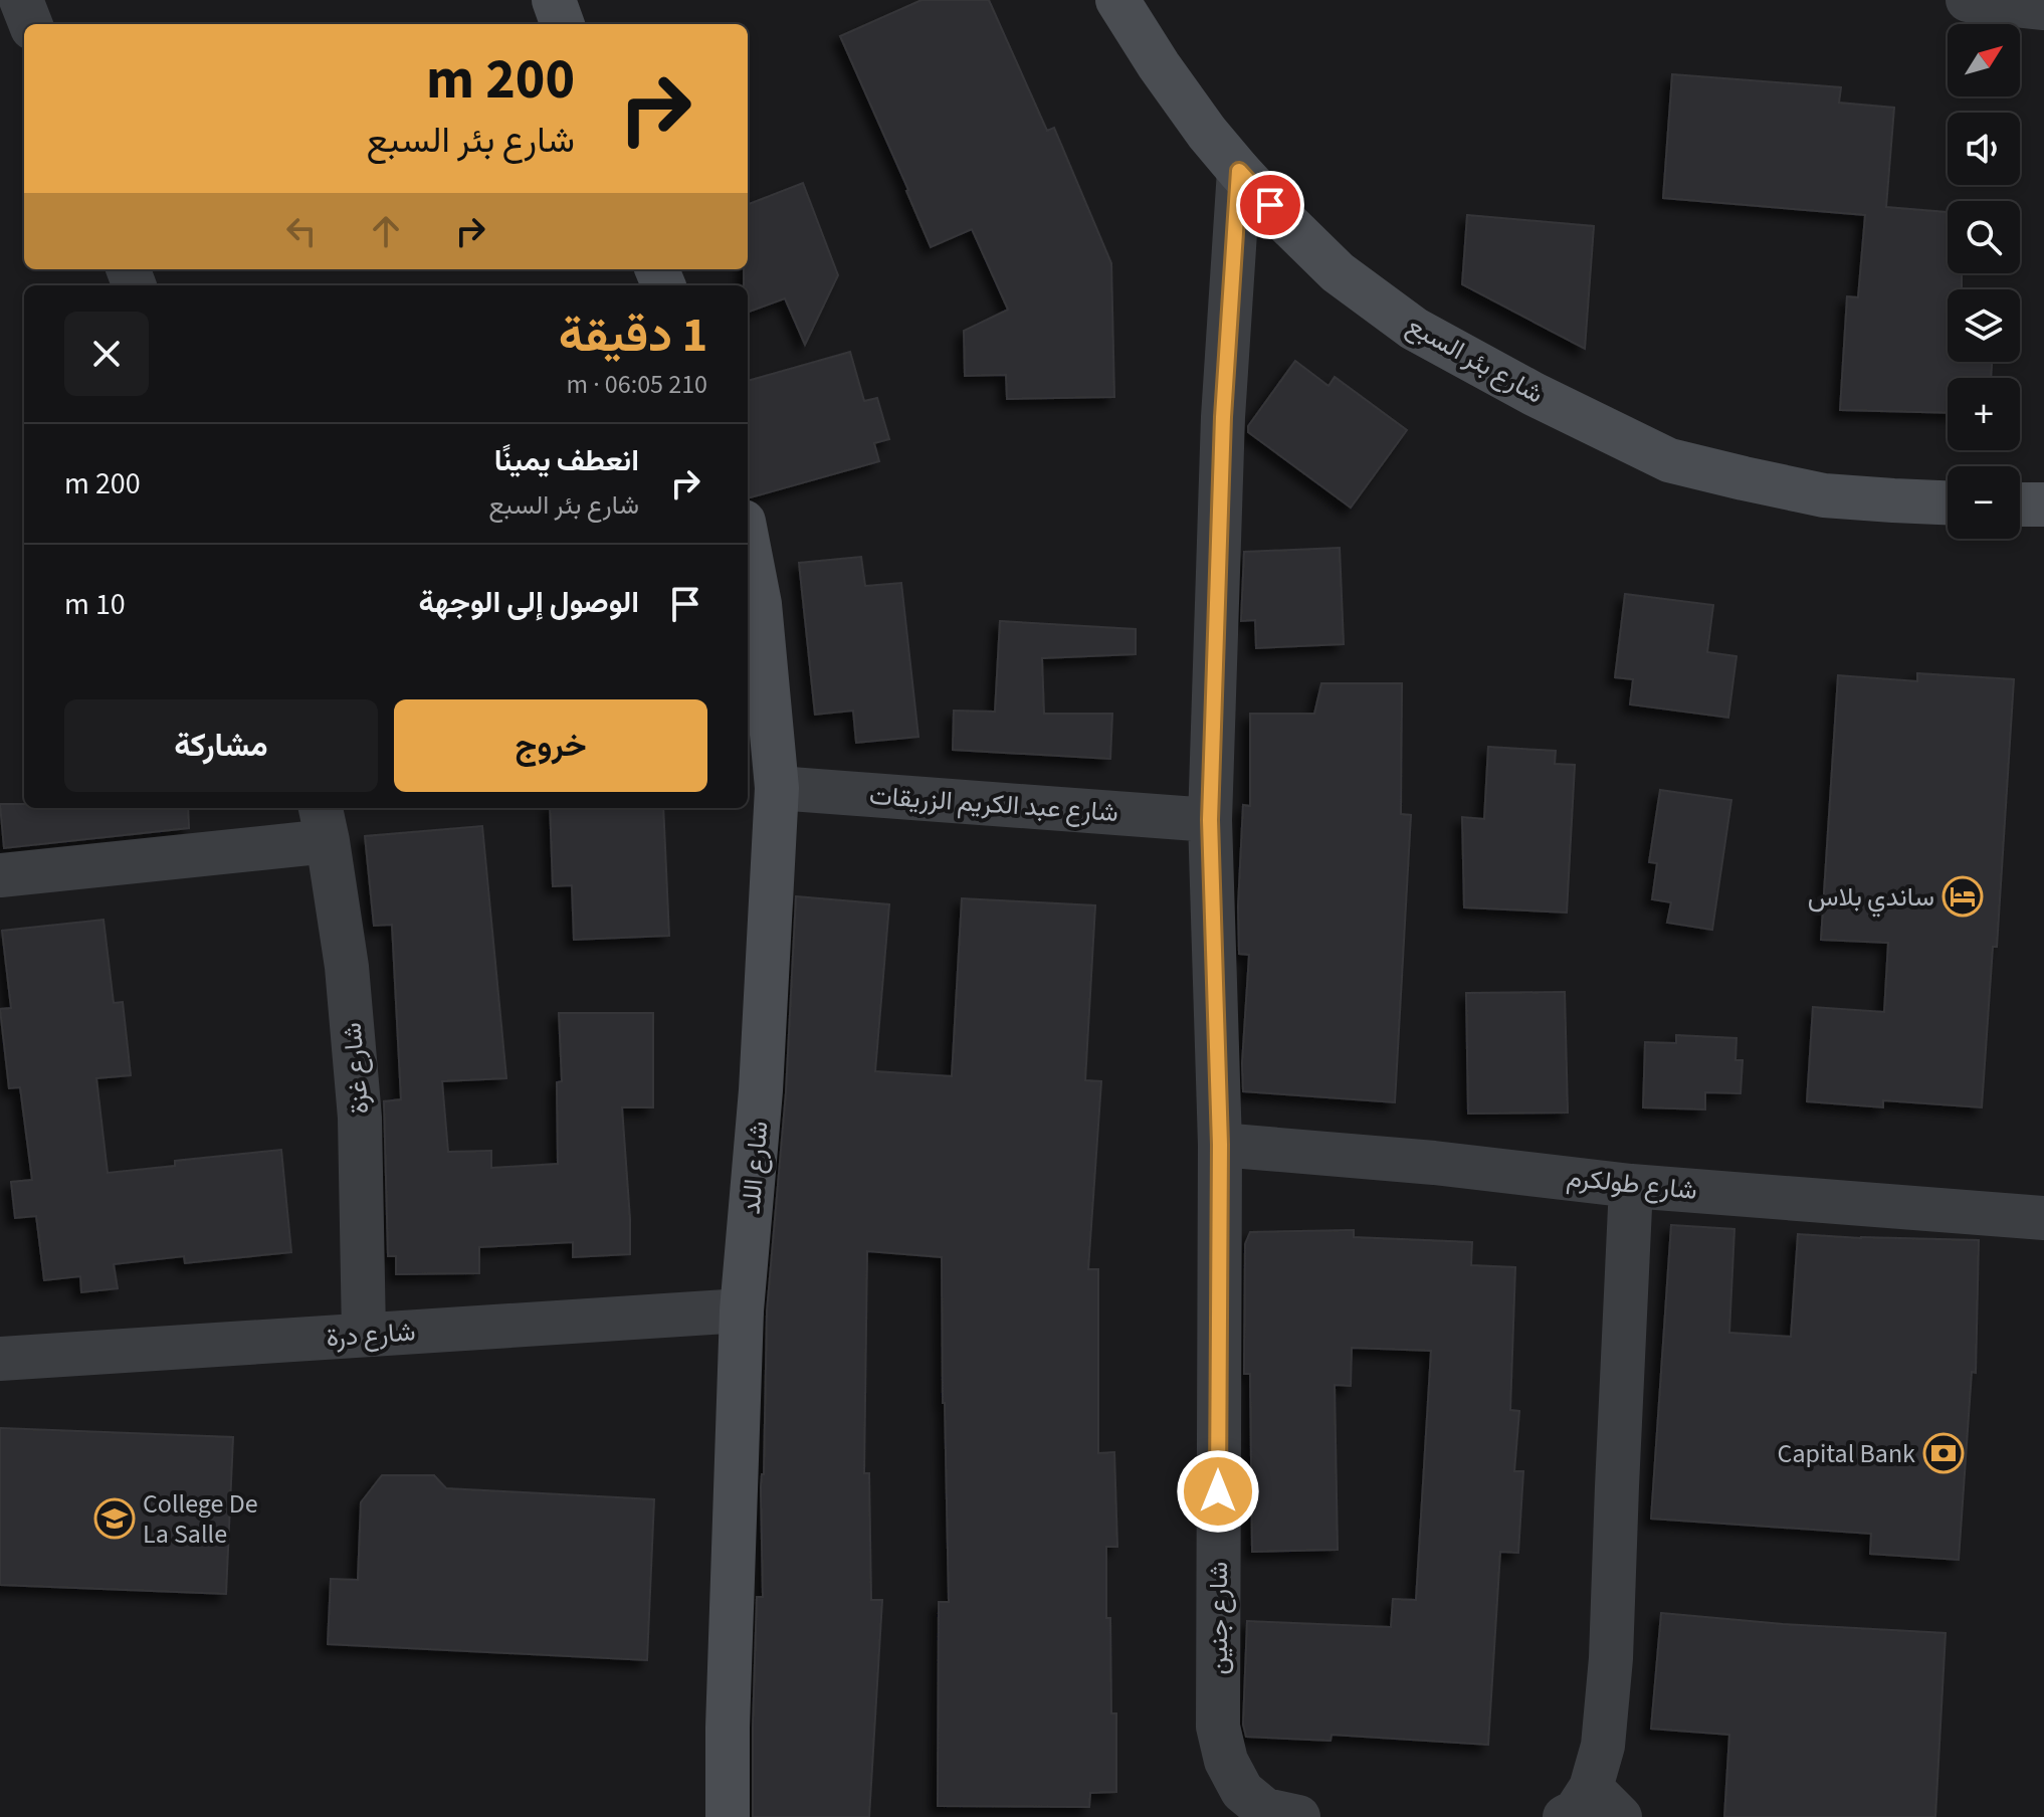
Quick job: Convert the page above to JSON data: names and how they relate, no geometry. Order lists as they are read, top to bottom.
{
  "streets": {
    "street": [
      "شارع بئر السبع",
      "شارع عبد الكريم الزريقات",
      "شارع غزة",
      "شارع اللد",
      "شارع طولكرم",
      "شارع درة",
      "شارع جنين"
    ]
  },
  "crossings": [
    ["شارع بئر السبع", "شارع جنين"],
    ["شارع عبد الكريم الزريقات", "شارع اللد"],
    ["شارع عبد الكريم الزريقات", "شارع جنين"],
    ["شارع غزة", "شارع درة"],
    ["شارع اللد", "شارع درة"],
    ["شارع طولكرم", "شارع جنين"]
  ],
  "places": {
    "hotel": ["ساندي بلاس"],
    "bank": ["Capital Bank"],
    "school or university": ["College De La Salle"]
  },
  "north": "top right",
  "page": {
    "map_buttons": ["+", "−"],
    "turn": ["200 m", "شارع بئر السبع"],
    "heading": ["1 دقيقة", "210 m · 06:05"],
    "list": [
      {
        "name": "انعطف يمينًا",
        "note": "شارع بئر السبع",
        "value": "200 m"
      },
      {
        "name": "الوصول إلى الوجهة",
        "value": "10 m"
      }
    ],
    "buttons": ["خروج", "مشاركة"]
  }
}
